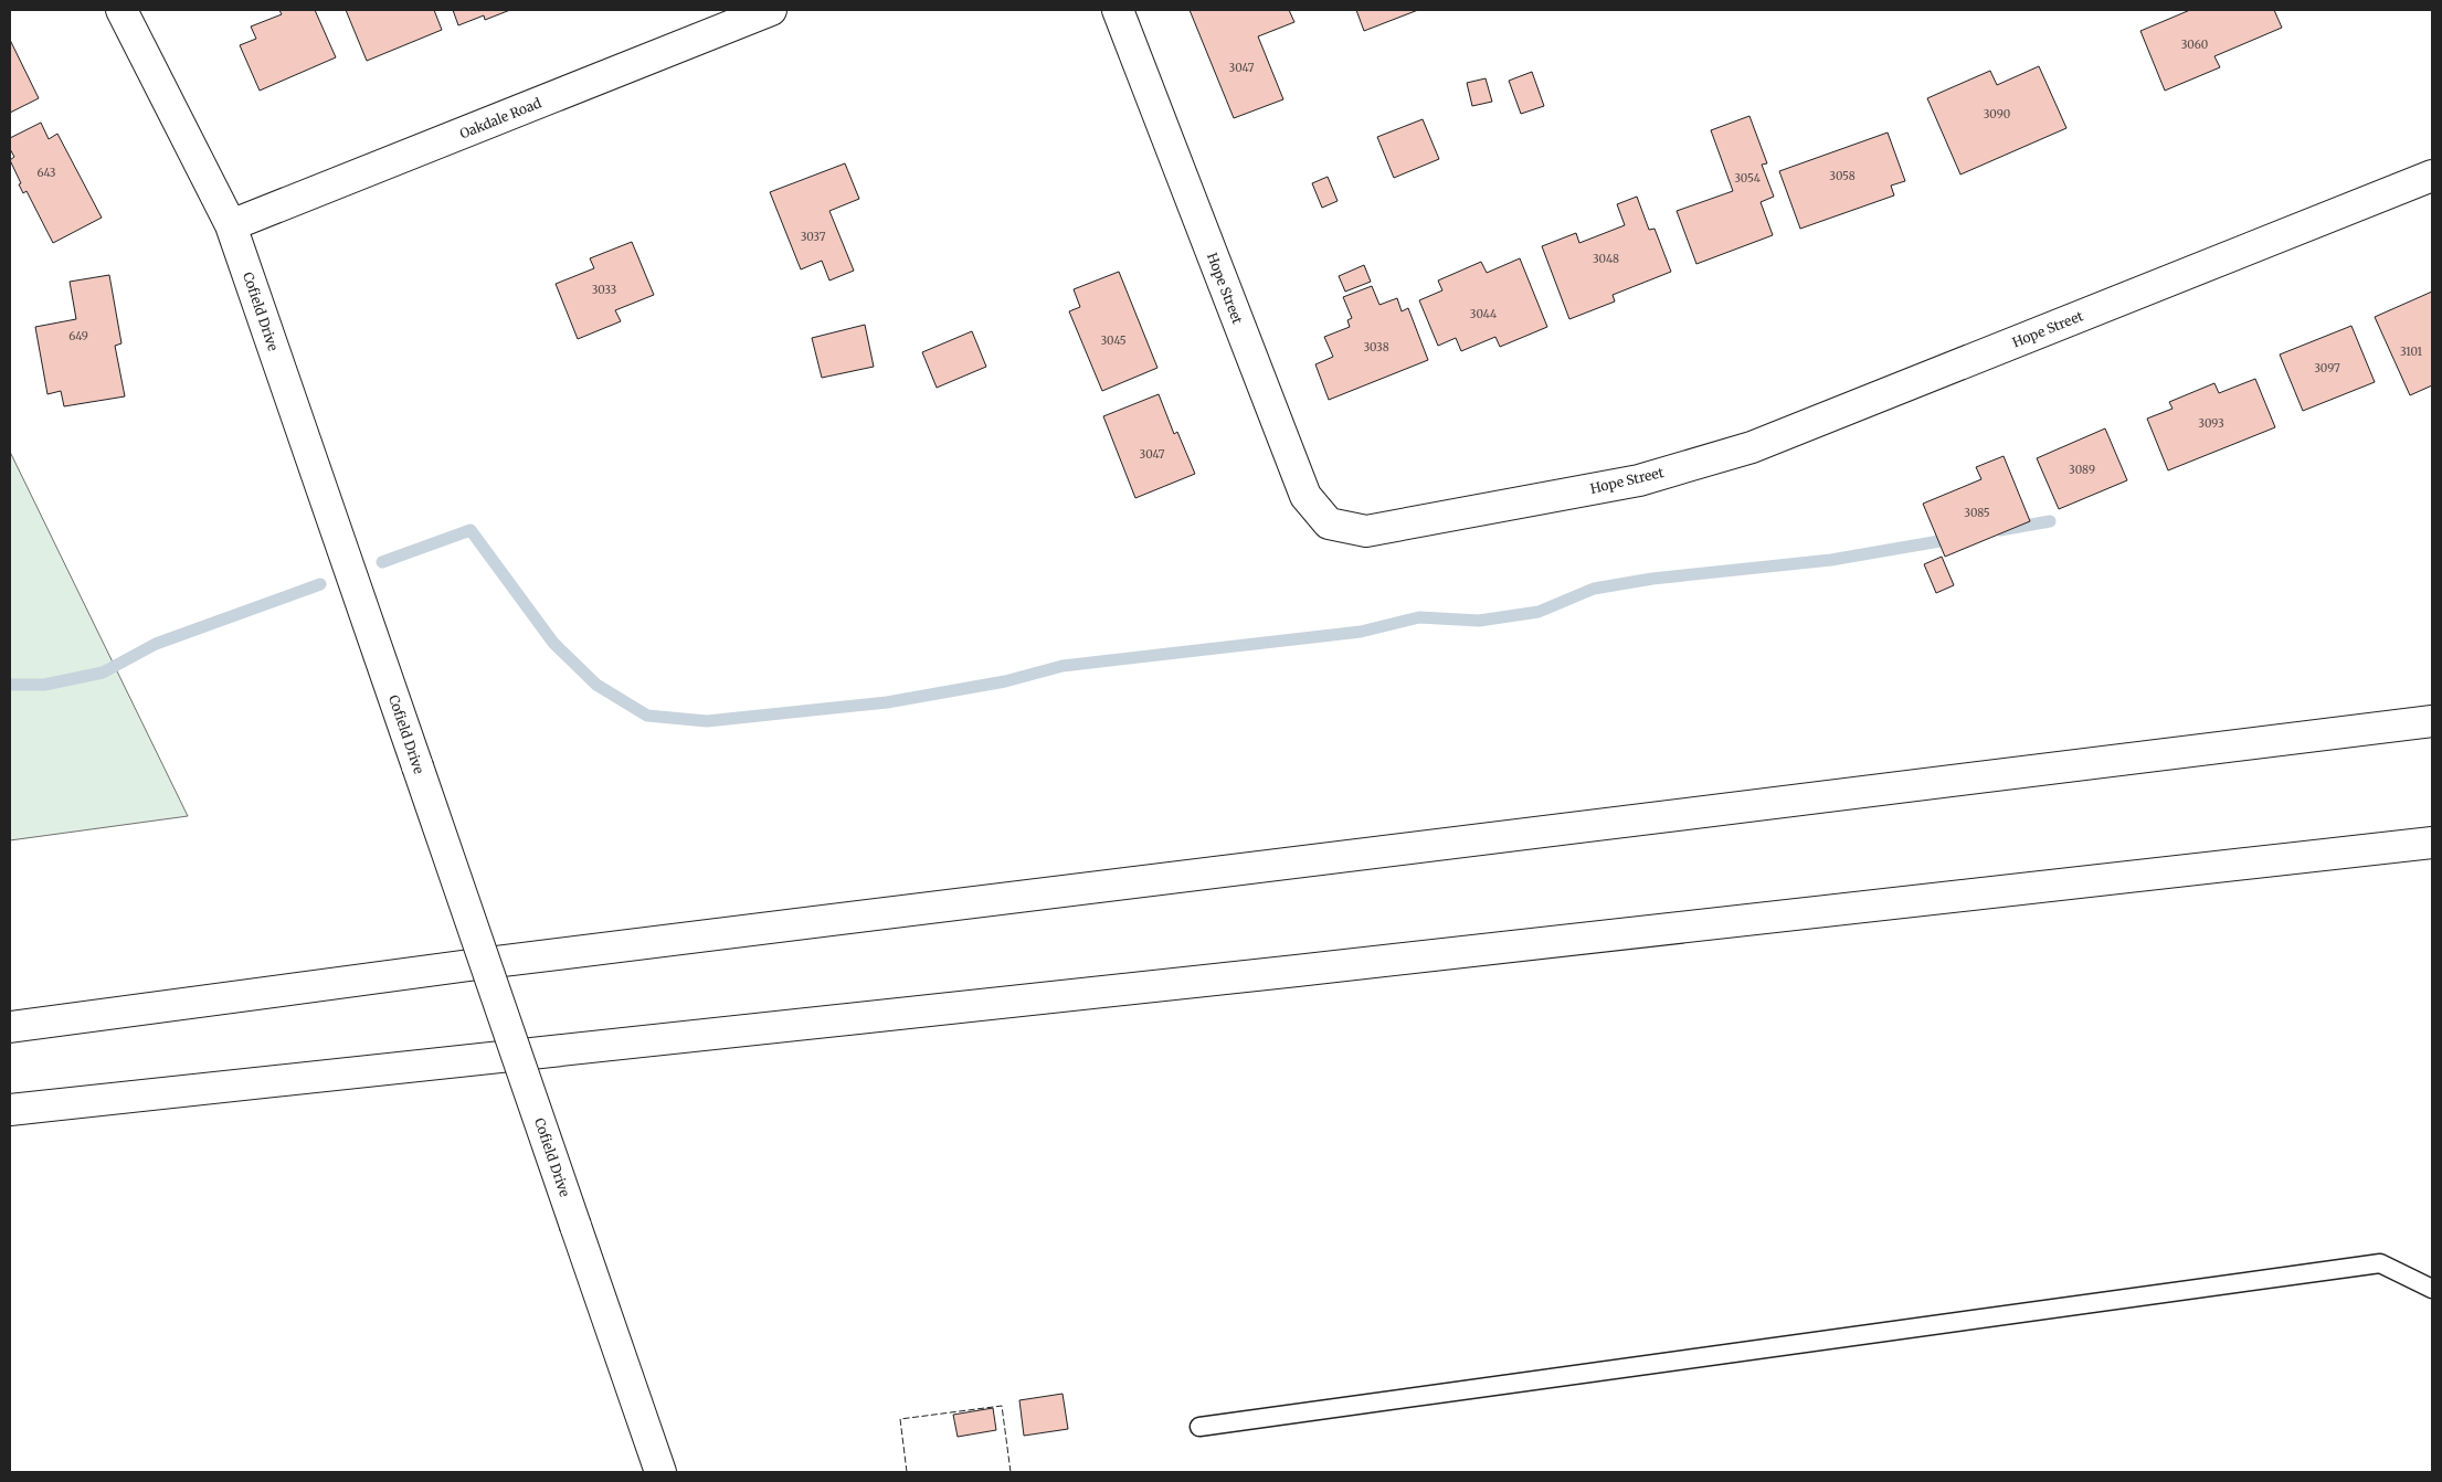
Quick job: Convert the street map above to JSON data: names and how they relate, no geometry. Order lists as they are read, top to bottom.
{
  "streets": {
    "main road": ["Oakdale Road", "Hope Street", "Cofield Drive"]
  },
  "crossings": [
    ["Oakdale Road", "Cofield Drive"]
  ],
  "house_numbers": [
    "3060",
    "3047",
    "3090",
    "643",
    "3058",
    "3054",
    "3037",
    "3048",
    "3033",
    "3044",
    "649",
    "3045",
    "3038",
    "3101",
    "3097",
    "3093",
    "3047",
    "3089",
    "3085"
  ]
}
